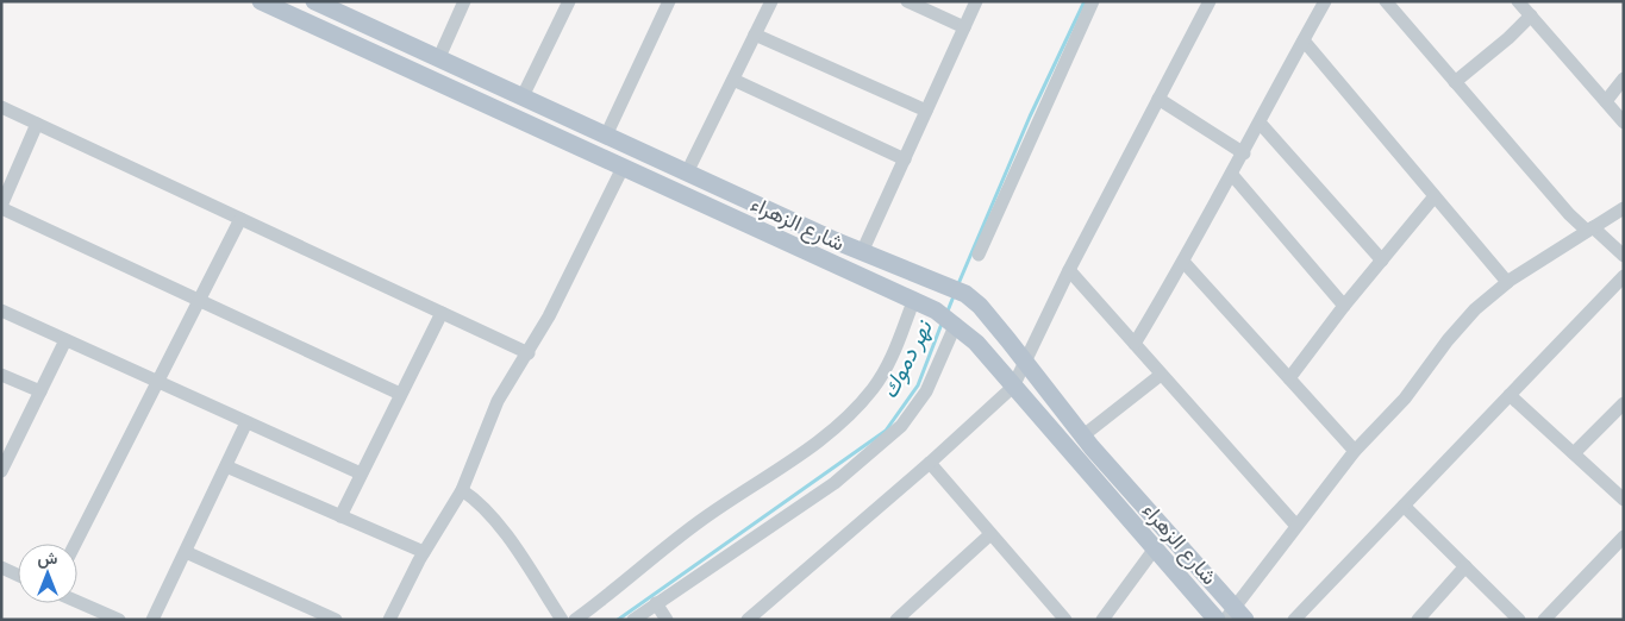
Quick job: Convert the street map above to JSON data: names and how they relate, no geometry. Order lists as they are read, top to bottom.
{
  "streets": {
    "main road": ["شارع الزهراء"]
  },
  "water": ["نهر دموك"],
  "north": "top"
}
